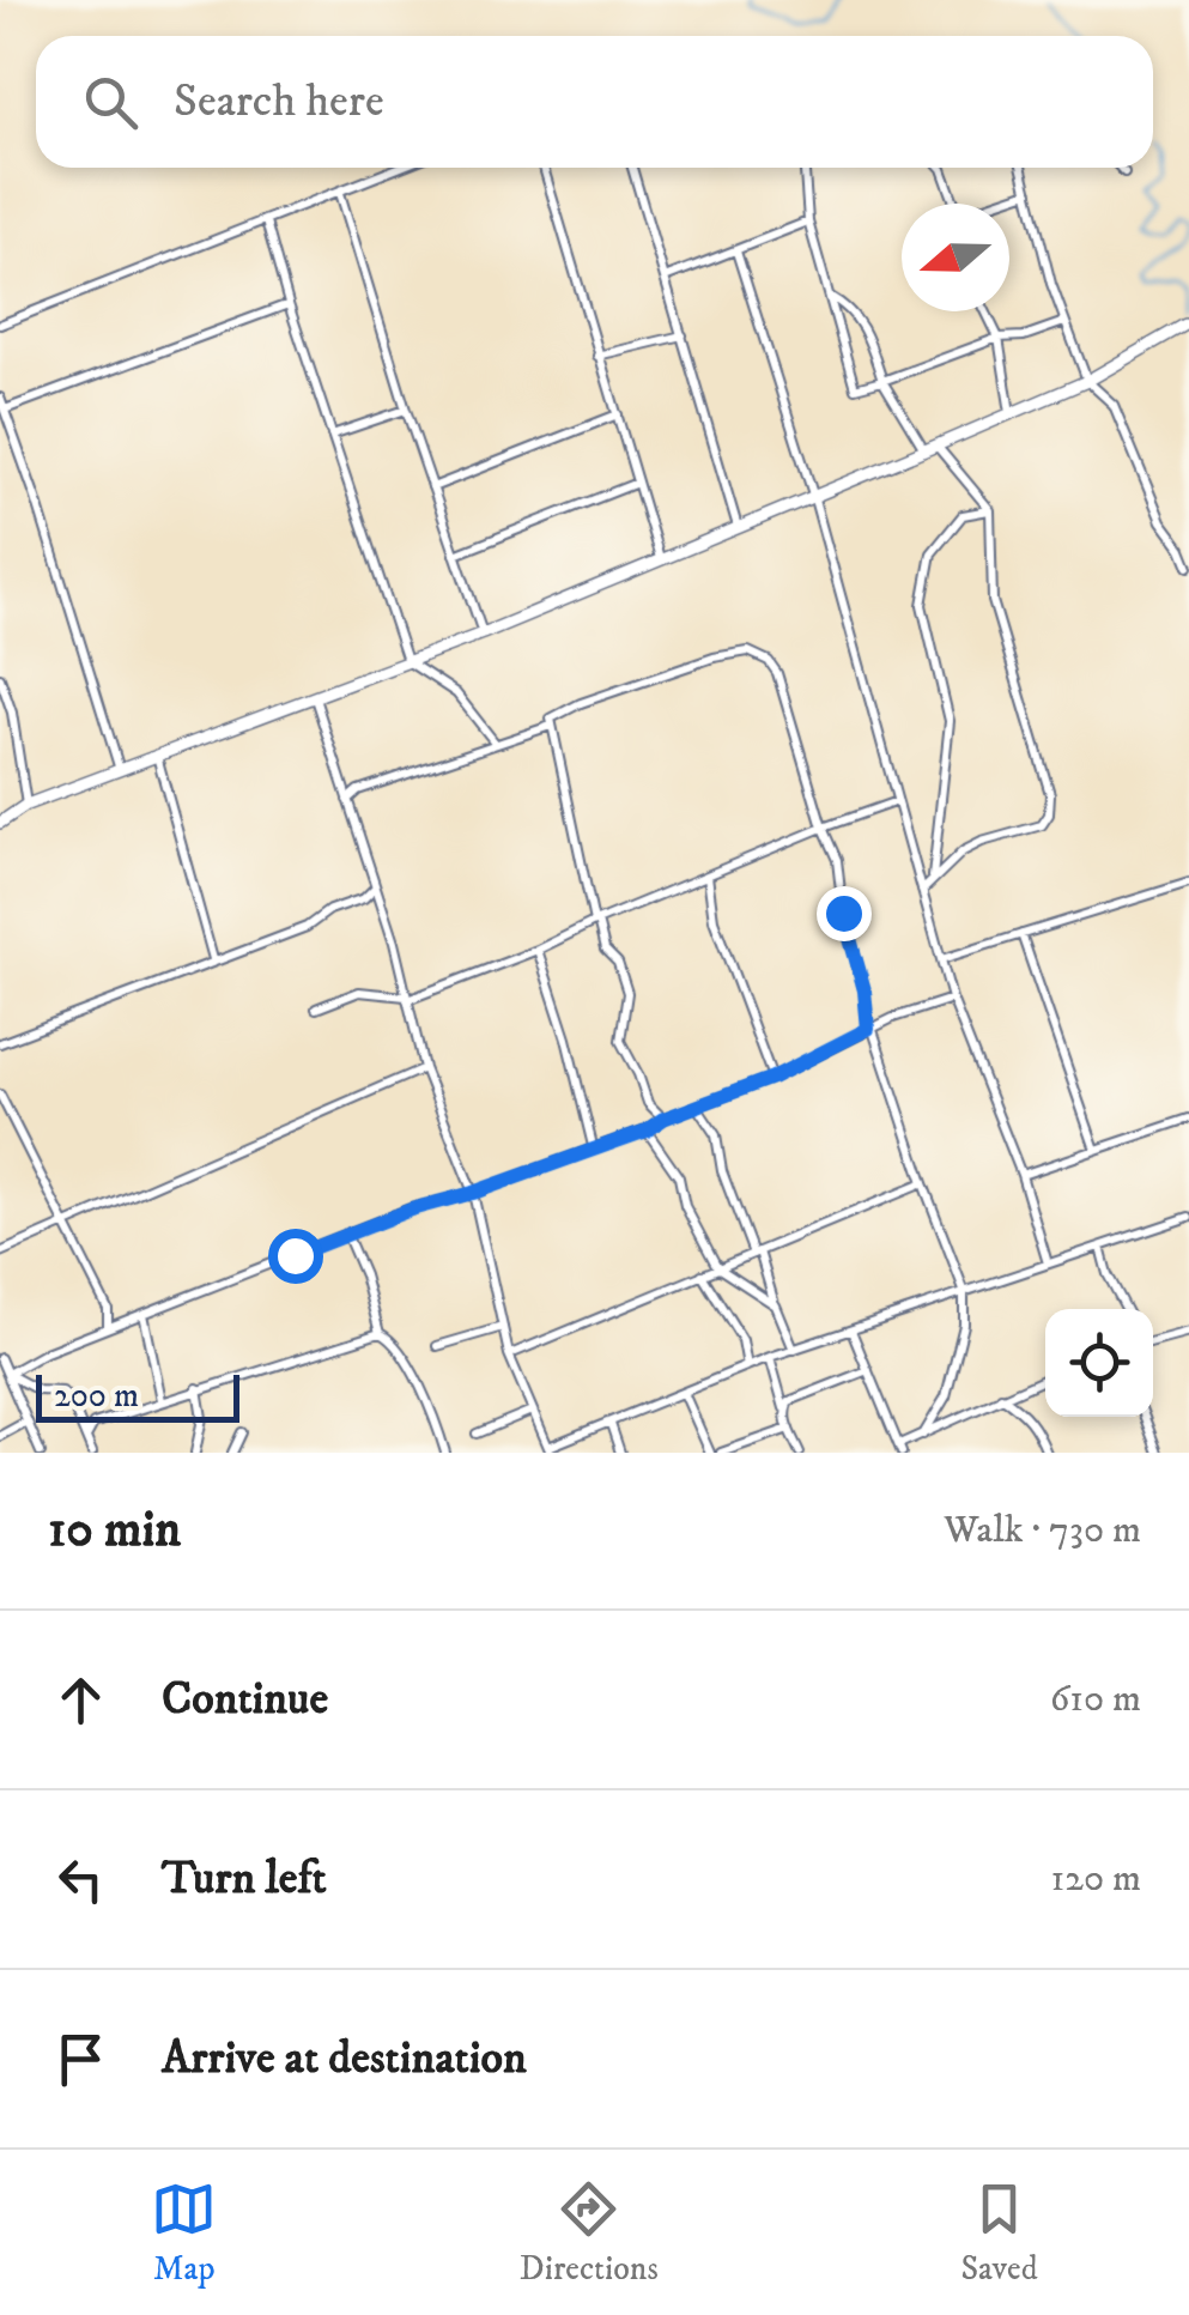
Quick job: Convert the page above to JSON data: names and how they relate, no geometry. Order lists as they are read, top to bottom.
{
  "scale_bar": "200 m",
  "north": "left",
  "page": {
    "search": "Search here",
    "scale": "200 m",
    "heading": ["10 min", "Walk · 730 m"],
    "list": [
      ["Continue", "610 m"],
      ["Turn left", "120 m"],
      "Arrive at destination"
    ],
    "nav": ["Map", "Directions", "Saved"]
  }
}
